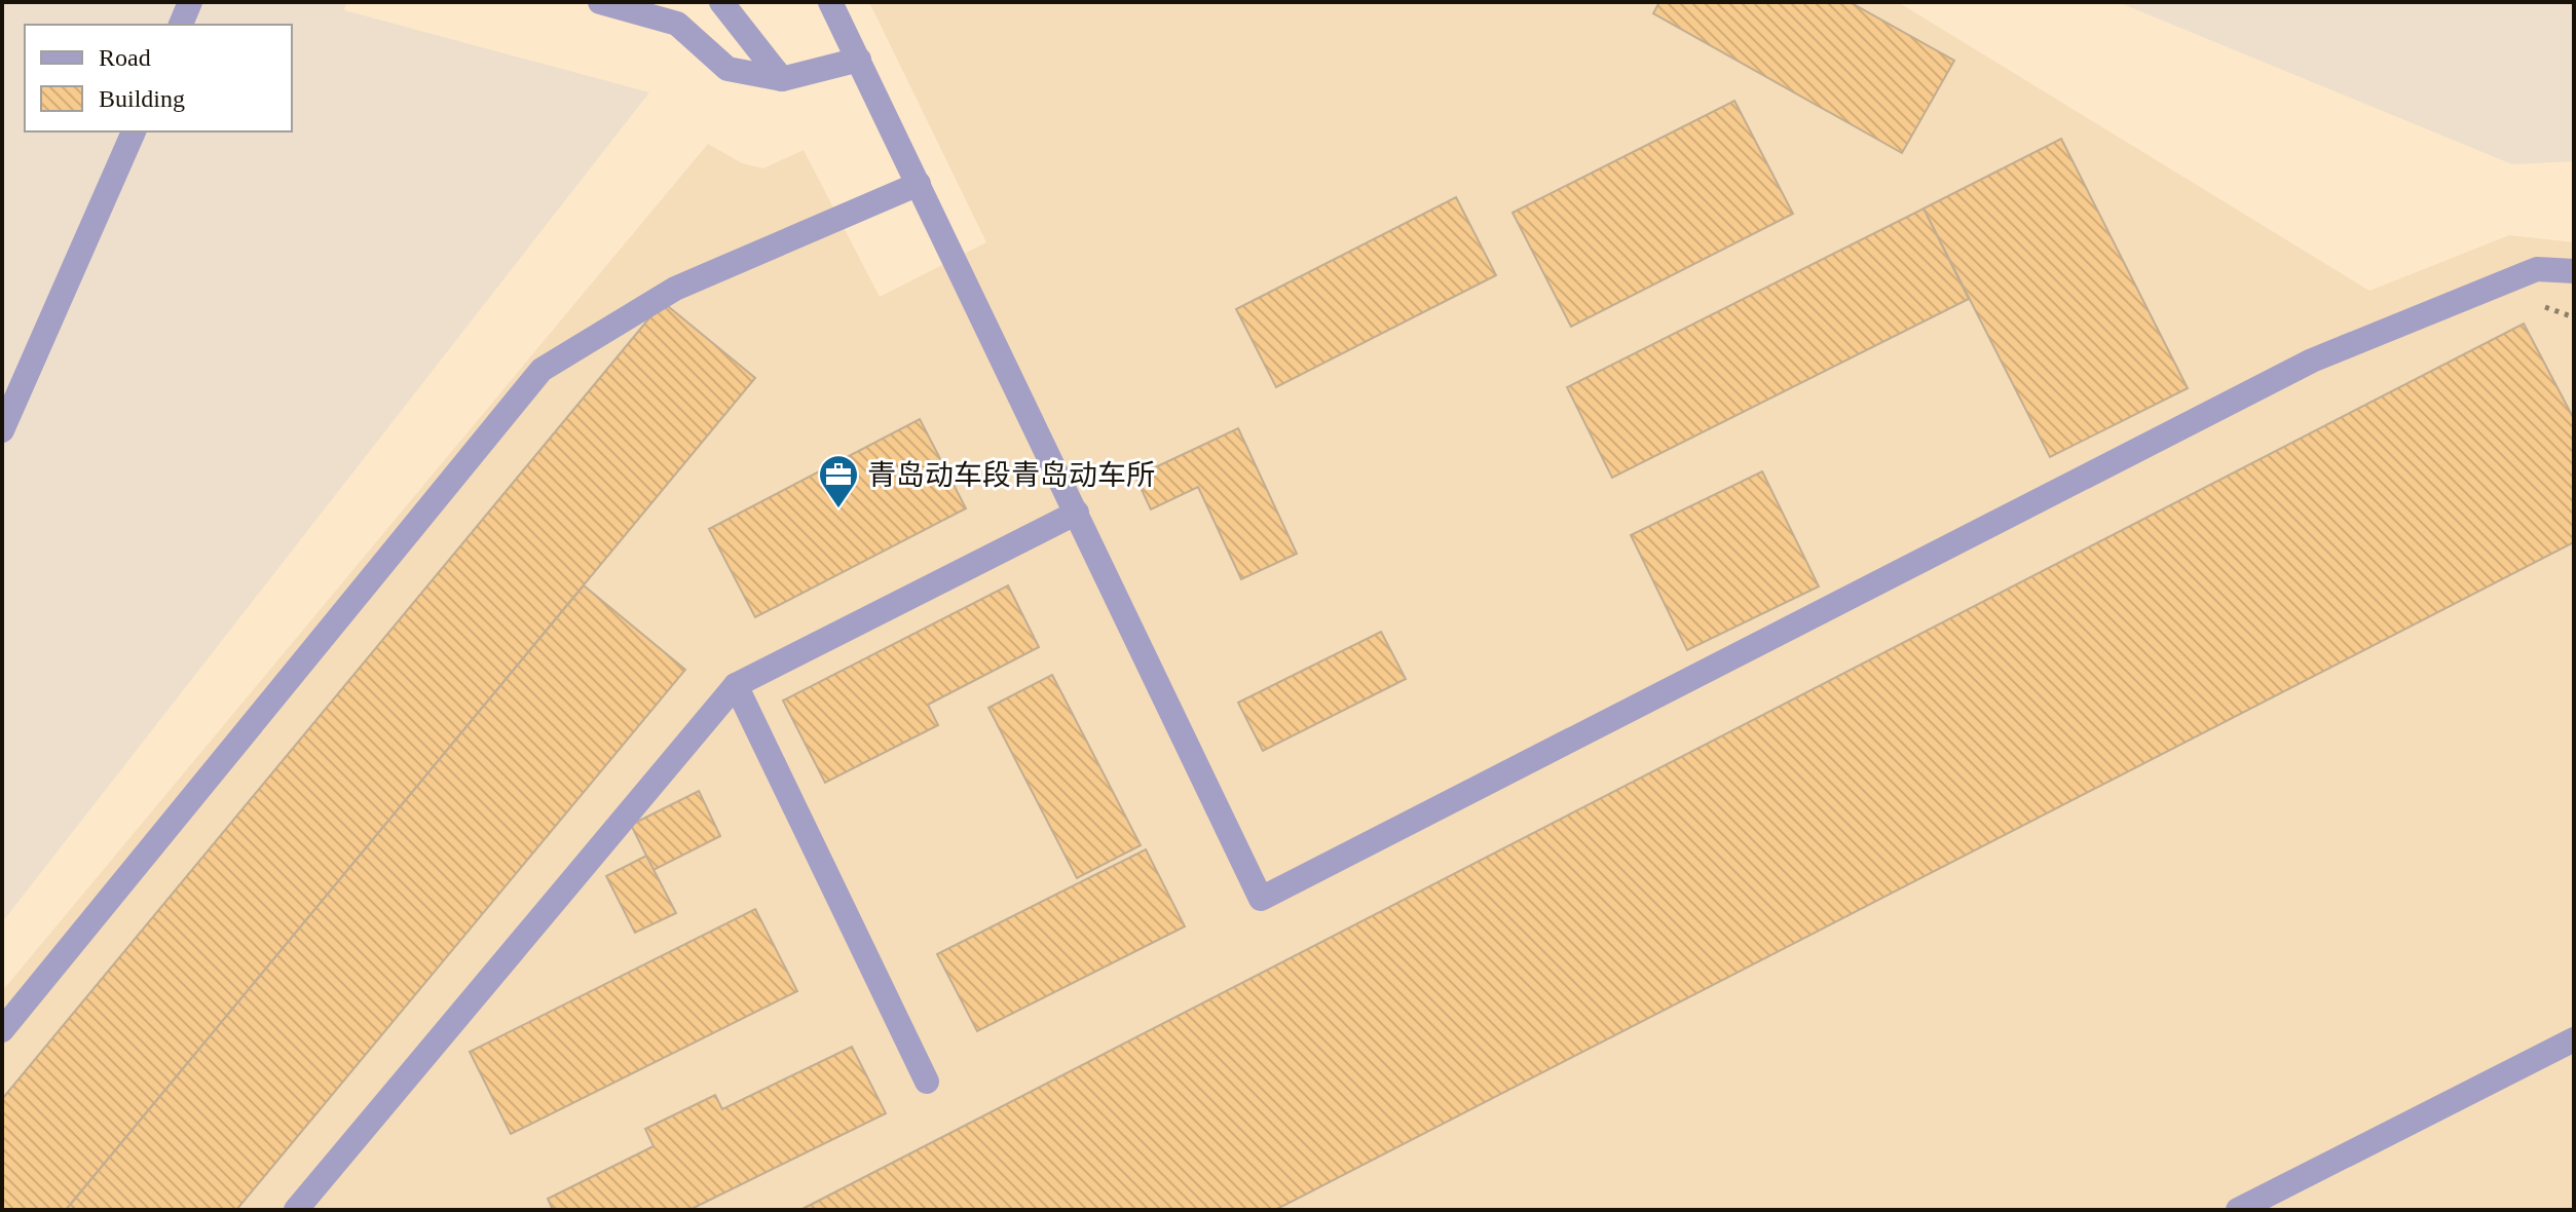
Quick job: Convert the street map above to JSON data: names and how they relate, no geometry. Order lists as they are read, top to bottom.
{
  "places": {
    "office": ["青岛动车段青岛动车所"]
  },
  "legend": ["Road", "Building"]
}
